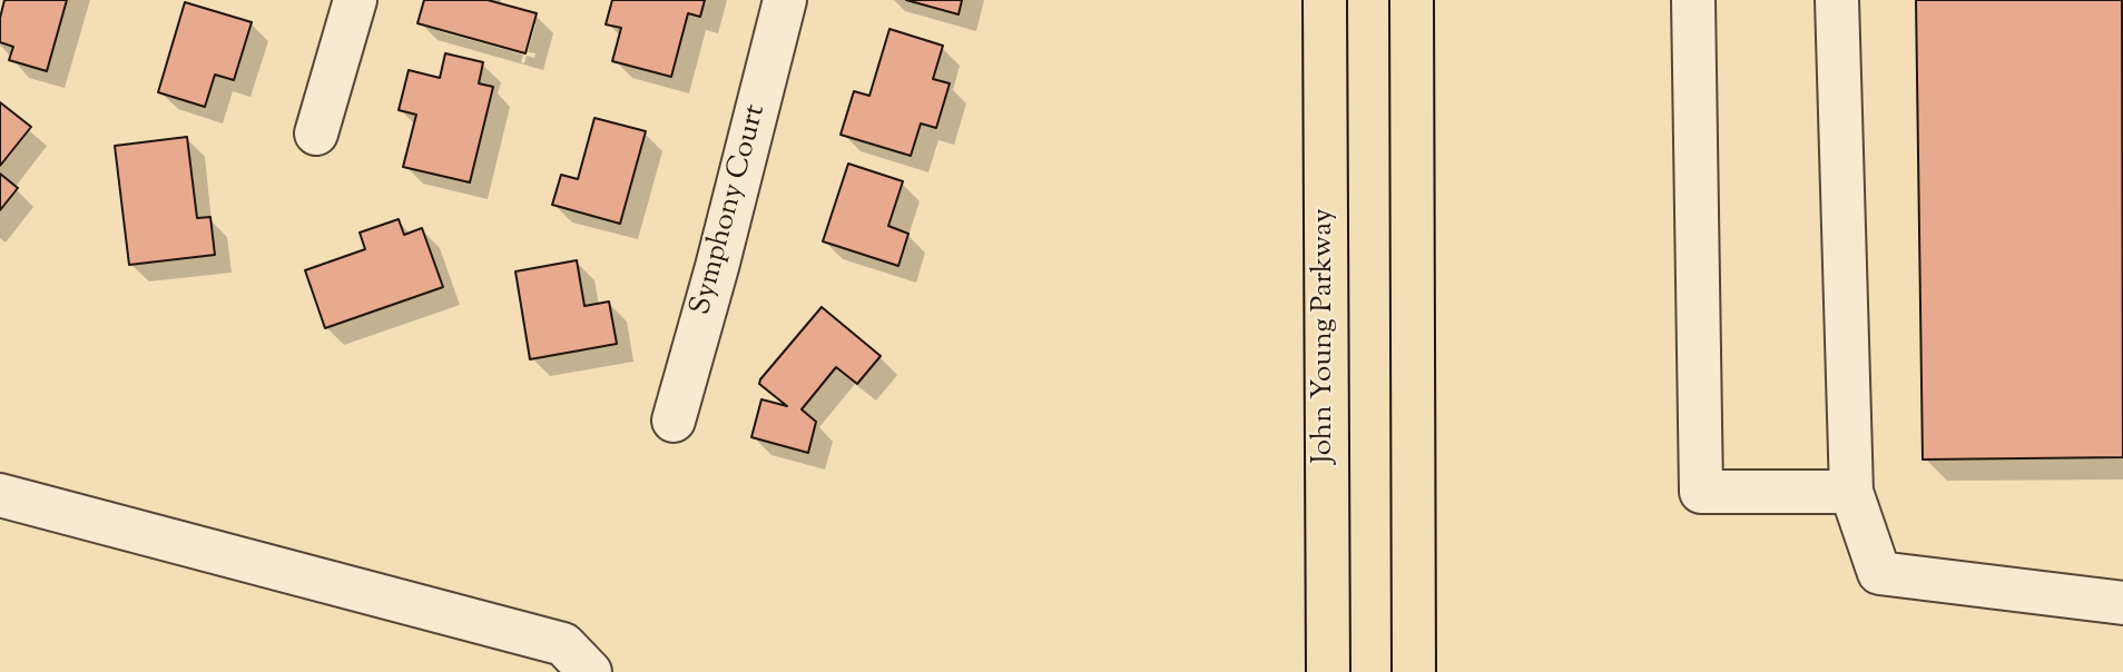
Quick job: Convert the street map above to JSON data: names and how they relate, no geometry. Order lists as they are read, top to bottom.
{
  "streets": {
    "main road": ["John Young Parkway"],
    "street": ["Symphony Court"]
  }
}
